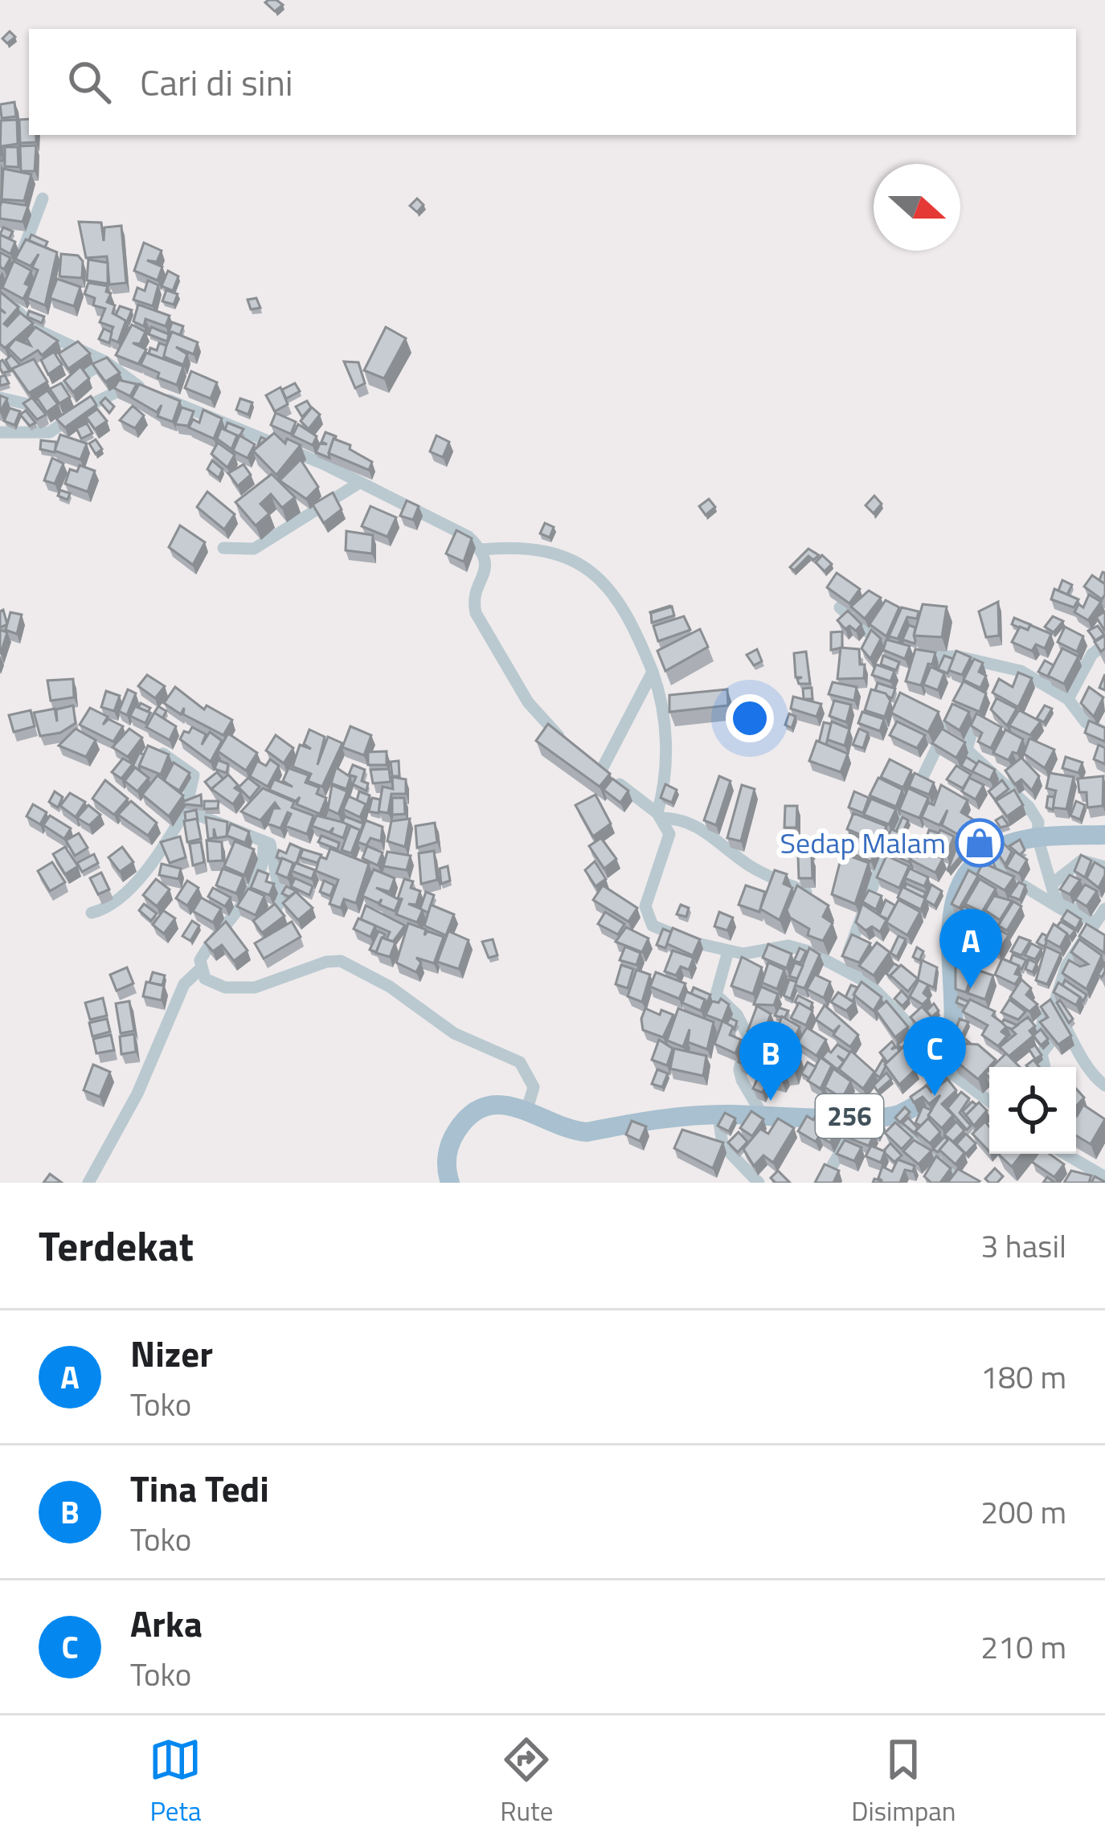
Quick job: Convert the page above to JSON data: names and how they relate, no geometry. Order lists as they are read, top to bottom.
{
  "streets": {
    "main road": ["256"]
  },
  "places": {
    "shop": ["Sedap Malam"]
  },
  "north": "right",
  "page": {
    "search": "Cari di sini",
    "pins": ["A", "C", "B"],
    "heading": ["Terdekat", "3 hasil"],
    "list": [
      {
        "mark": "A",
        "name": "Nizer",
        "note": "Toko",
        "value": "180 m"
      },
      {
        "mark": "B",
        "name": "Tina Tedi",
        "note": "Toko",
        "value": "200 m"
      },
      {
        "mark": "C",
        "name": "Arka",
        "note": "Toko",
        "value": "210 m"
      }
    ],
    "nav": ["Peta", "Rute", "Disimpan"]
  }
}
